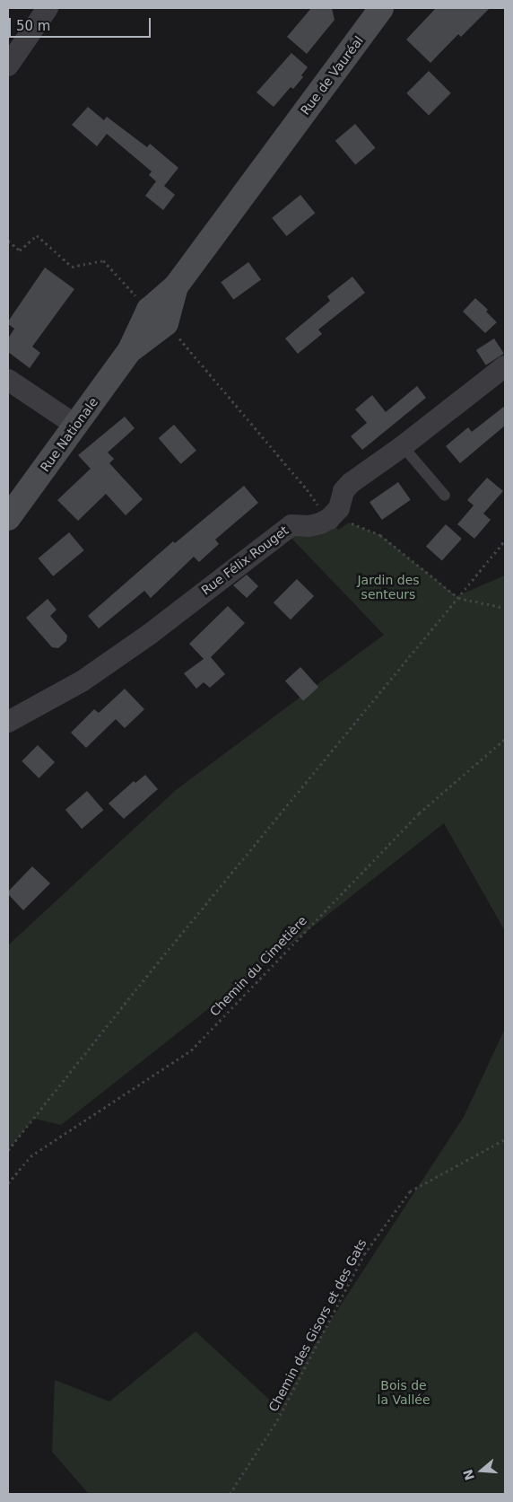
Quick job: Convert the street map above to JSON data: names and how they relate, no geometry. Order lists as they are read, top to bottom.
{
  "streets": {
    "street": ["Rue de Vauréal", "Rue Nationale", "Rue Félix Rouget"],
    "path": ["Chemin du Cimetière", "Chemin des Gisors et des Gats"]
  },
  "crossings": [
    ["Rue de Vauréal", "Rue Nationale"]
  ],
  "parks": ["Jardin des senteurs", "Bois de la Vallée"],
  "scale_bar": "50 m",
  "north": "left"
}
